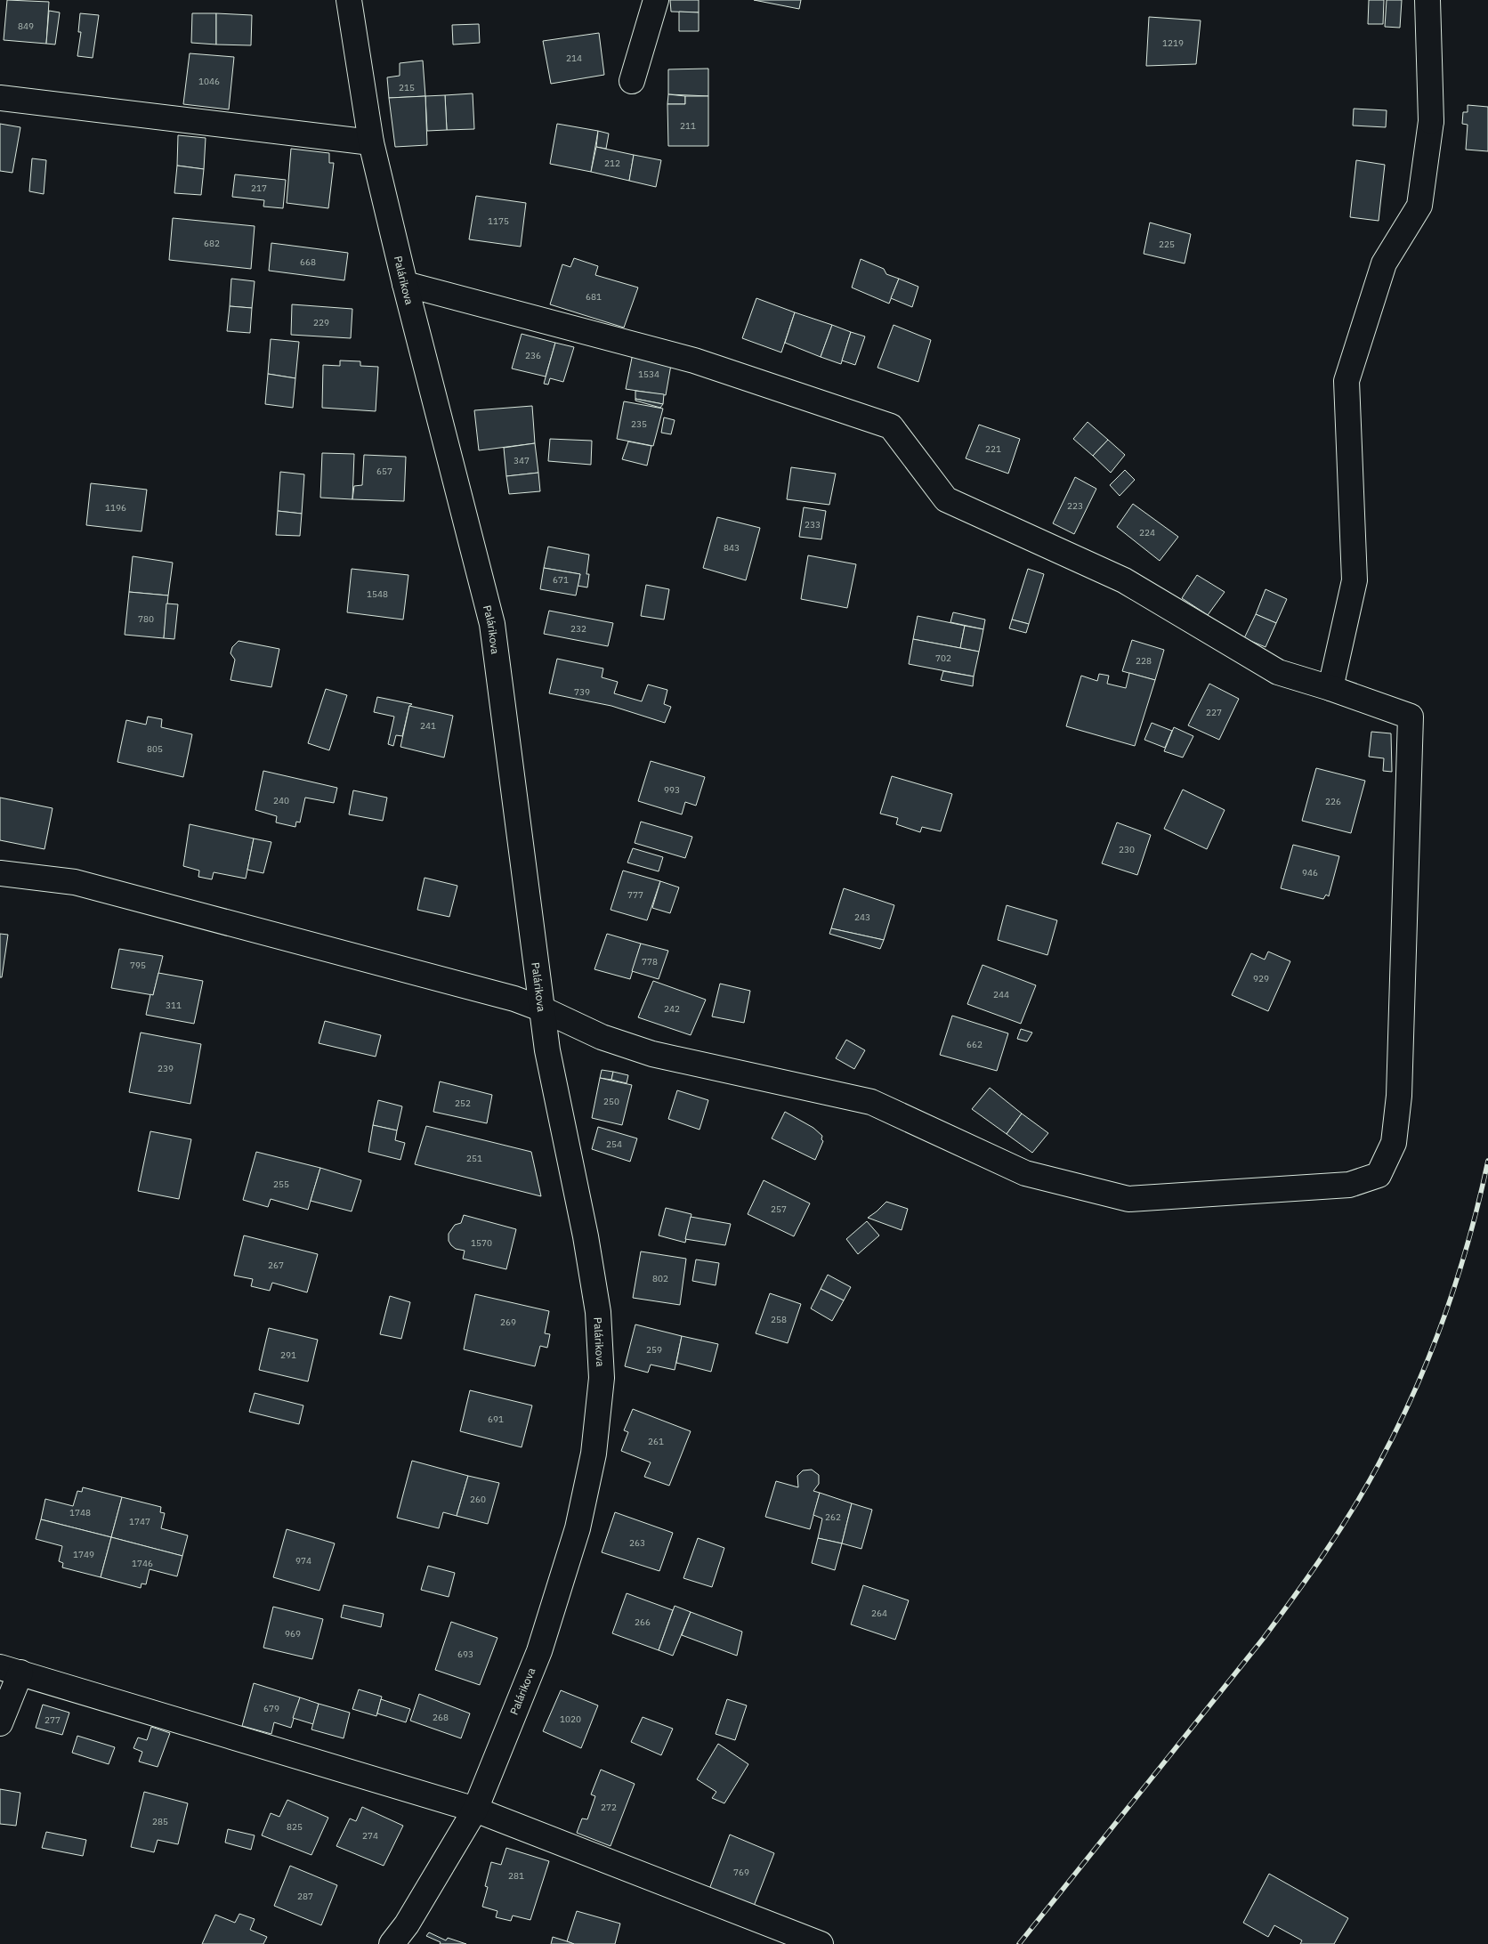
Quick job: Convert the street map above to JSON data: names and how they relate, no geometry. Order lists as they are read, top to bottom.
{
  "streets": {
    "street": ["Palárikova"]
  },
  "house_numbers": [
    "849",
    "1219",
    "214",
    "1046",
    "215",
    "211",
    "212",
    "217",
    "1175",
    "682",
    "225",
    "668",
    "681",
    "229",
    "236",
    "1534",
    "235",
    "221",
    "347",
    "657",
    "223",
    "1196",
    "233",
    "224",
    "843",
    "671",
    "1548",
    "780",
    "232",
    "702",
    "228",
    "739",
    "227",
    "241",
    "805",
    "993",
    "240",
    "226",
    "230",
    "946",
    "777",
    "243",
    "778",
    "795",
    "929",
    "244",
    "311",
    "242",
    "662",
    "239",
    "250",
    "252",
    "254",
    "251",
    "255",
    "257",
    "1570",
    "267",
    "802",
    "258",
    "269",
    "259",
    "291",
    "691",
    "261",
    "260",
    "1748",
    "262",
    "1747",
    "263",
    "1749",
    "974",
    "1746",
    "264",
    "266",
    "969",
    "693",
    "679",
    "268",
    "1020",
    "277",
    "272",
    "285",
    "825",
    "274",
    "769",
    "281",
    "287"
  ]
}
